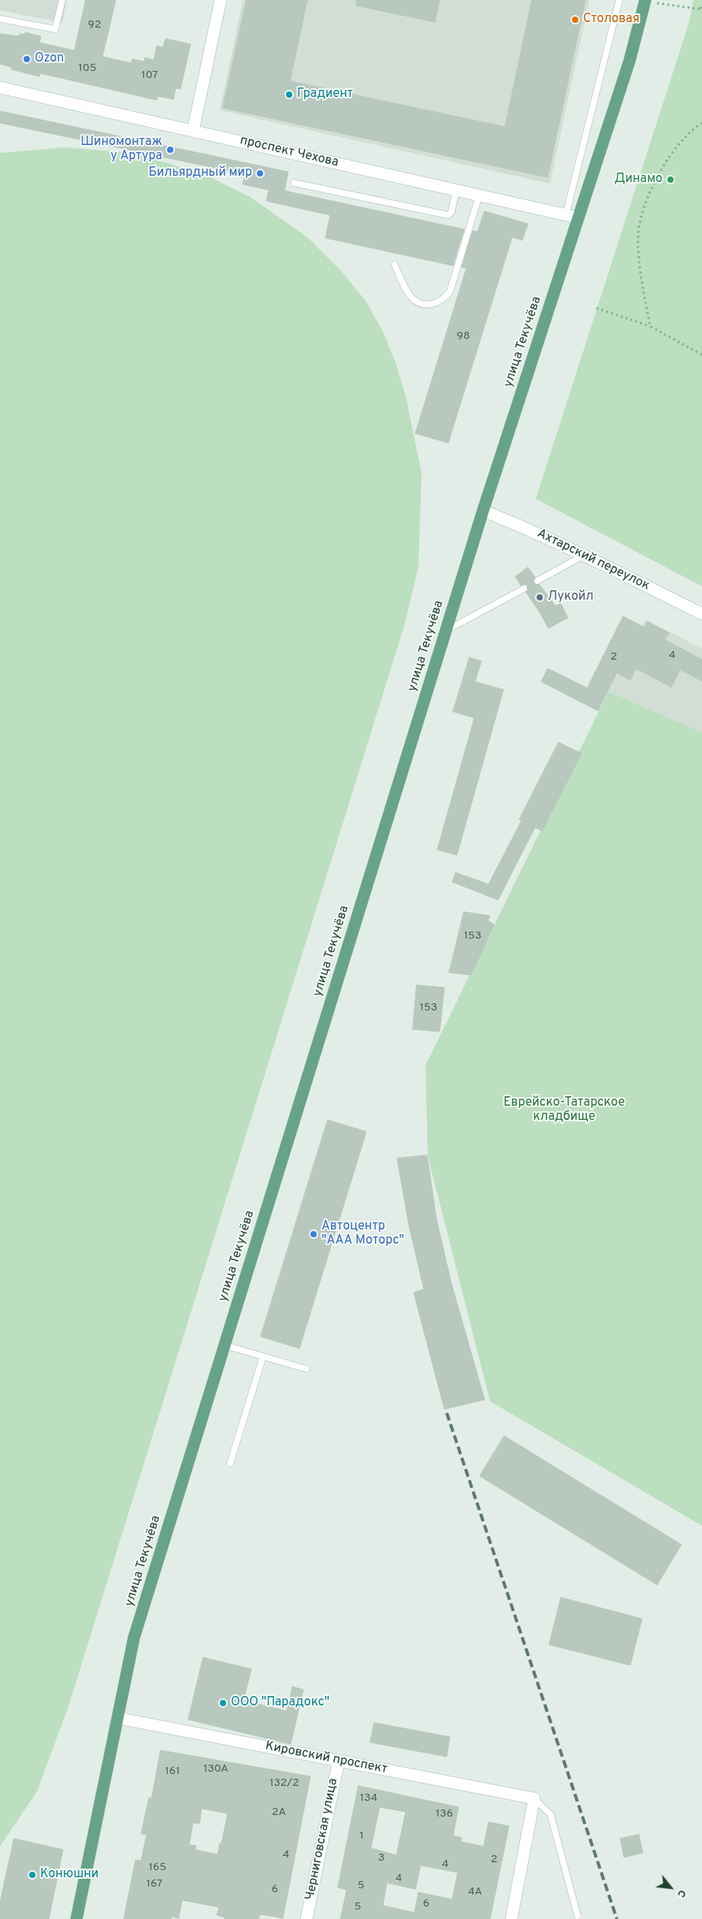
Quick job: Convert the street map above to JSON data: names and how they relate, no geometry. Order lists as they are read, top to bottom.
{
  "streets": {
    "main road": ["улица Текучёва"],
    "street": [
      "проспект Чехова",
      "Ахтарский переулок",
      "Кировский проспект",
      "Черниговская улица"
    ]
  },
  "crossings": [
    ["проспект Чехова", "улица Текучёва"],
    ["улица Текучёва", "Ахтарский переулок"],
    ["улица Текучёва", "Кировский проспект"],
    ["Кировский проспект", "Черниговская улица"]
  ],
  "parks": ["Еврейско-Татарское кладбище"],
  "places": [
    "Столовая",
    "Ozon",
    "Градиент",
    "Шиномонтаж у Артура",
    "Бильярдный мир",
    "Динамо",
    "Лукойл",
    "Автоцентр \"ААА Моторс\"",
    "ООО \"Парадокс\"",
    "Конюшни"
  ],
  "house_numbers": [
    "92",
    "105",
    "107",
    "98",
    "4",
    "2",
    "153",
    "153",
    "130А",
    "161",
    "132/2",
    "134",
    "2А",
    "136",
    "1",
    "4",
    "3",
    "2",
    "4",
    "165",
    "4",
    "167",
    "5",
    "6",
    "4А",
    "6",
    "5"
  ],
  "north": "bottom right"
}
